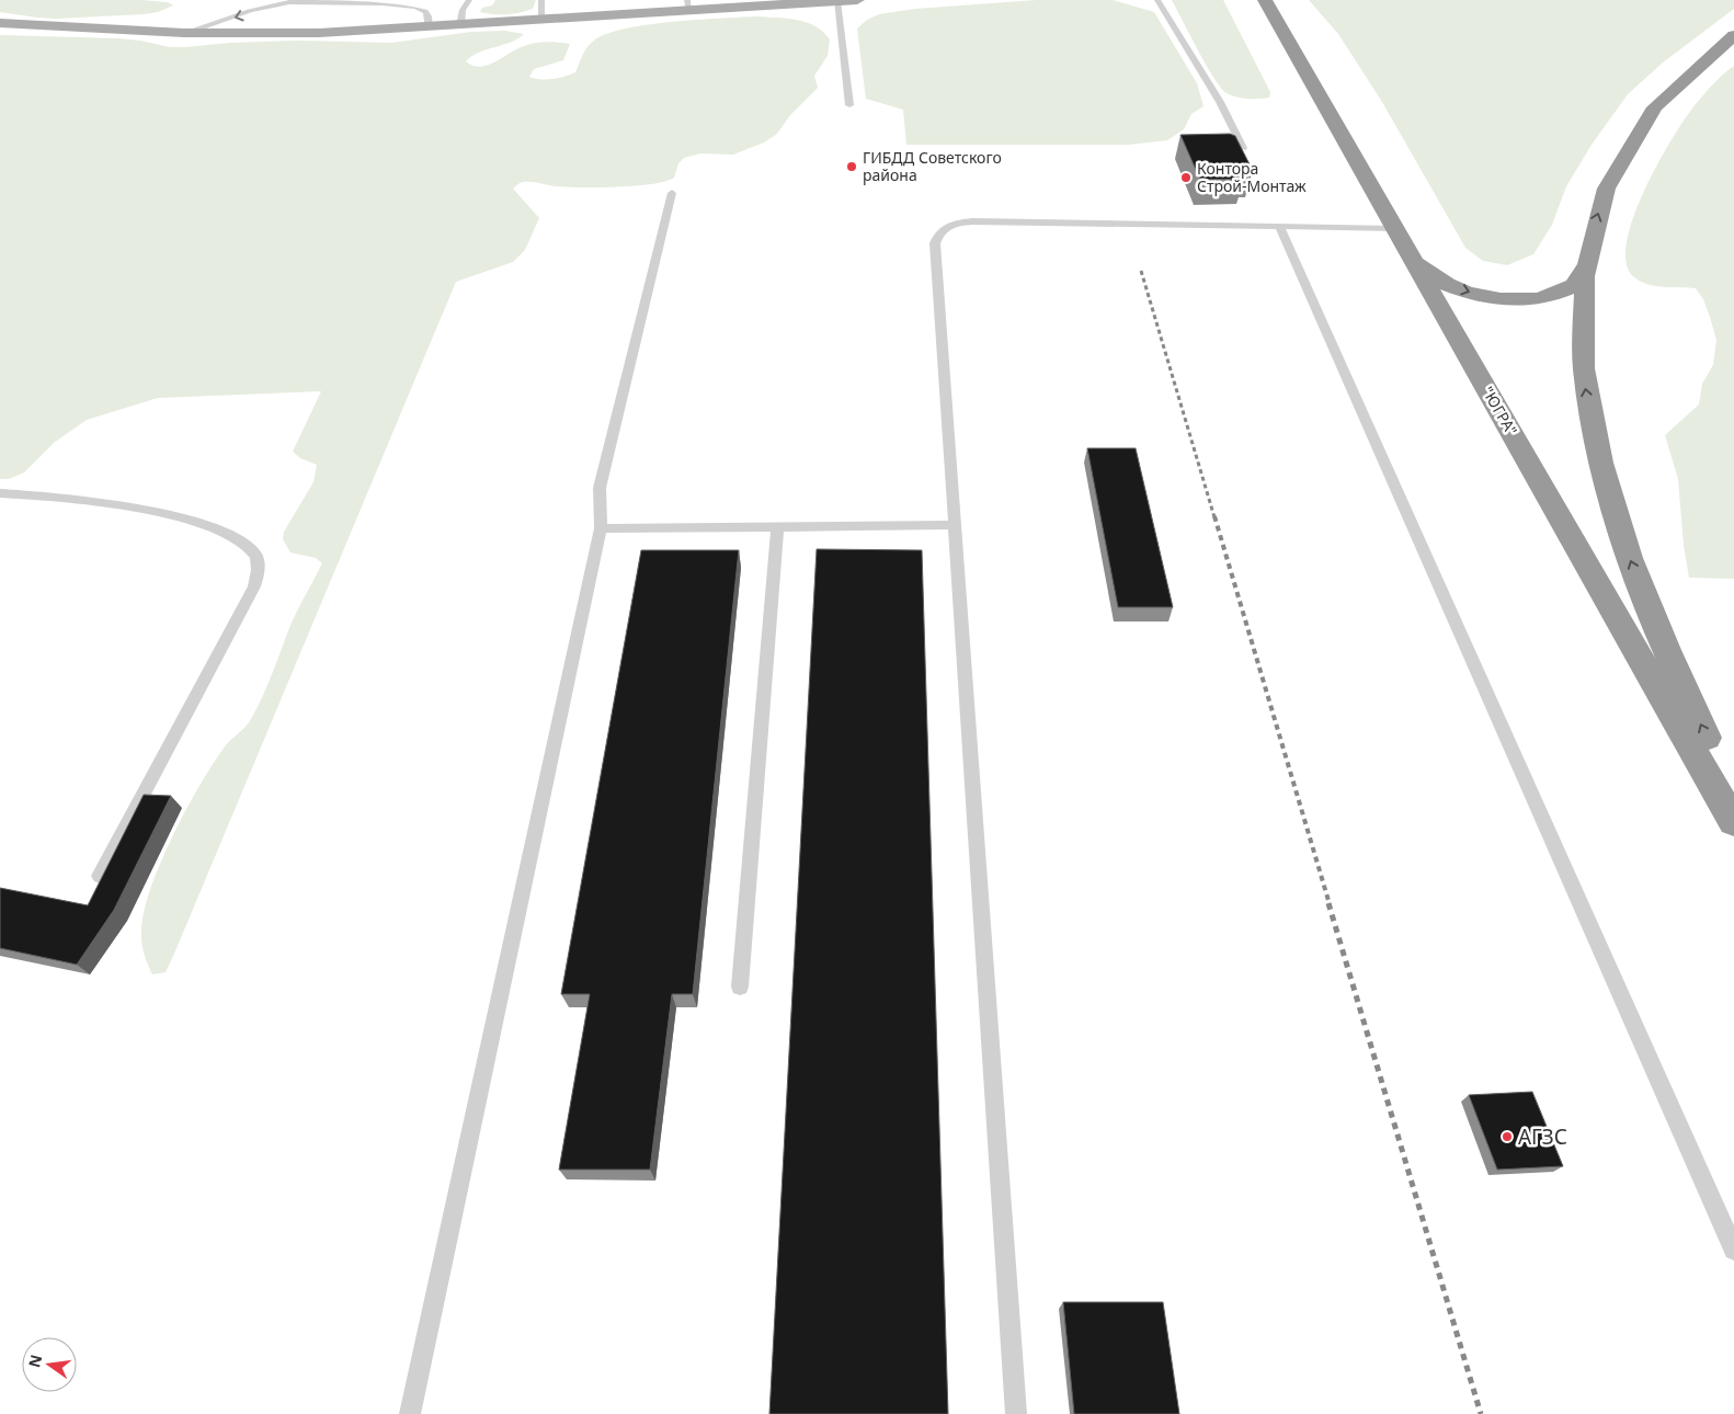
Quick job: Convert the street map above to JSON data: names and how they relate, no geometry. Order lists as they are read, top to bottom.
{
  "streets": {
    "highway": ["\"ЮГРА\""]
  },
  "places": ["ГИБДД Советского района", "Контора Строй-Монтаж", "АГЗС"],
  "north": "left"
}
